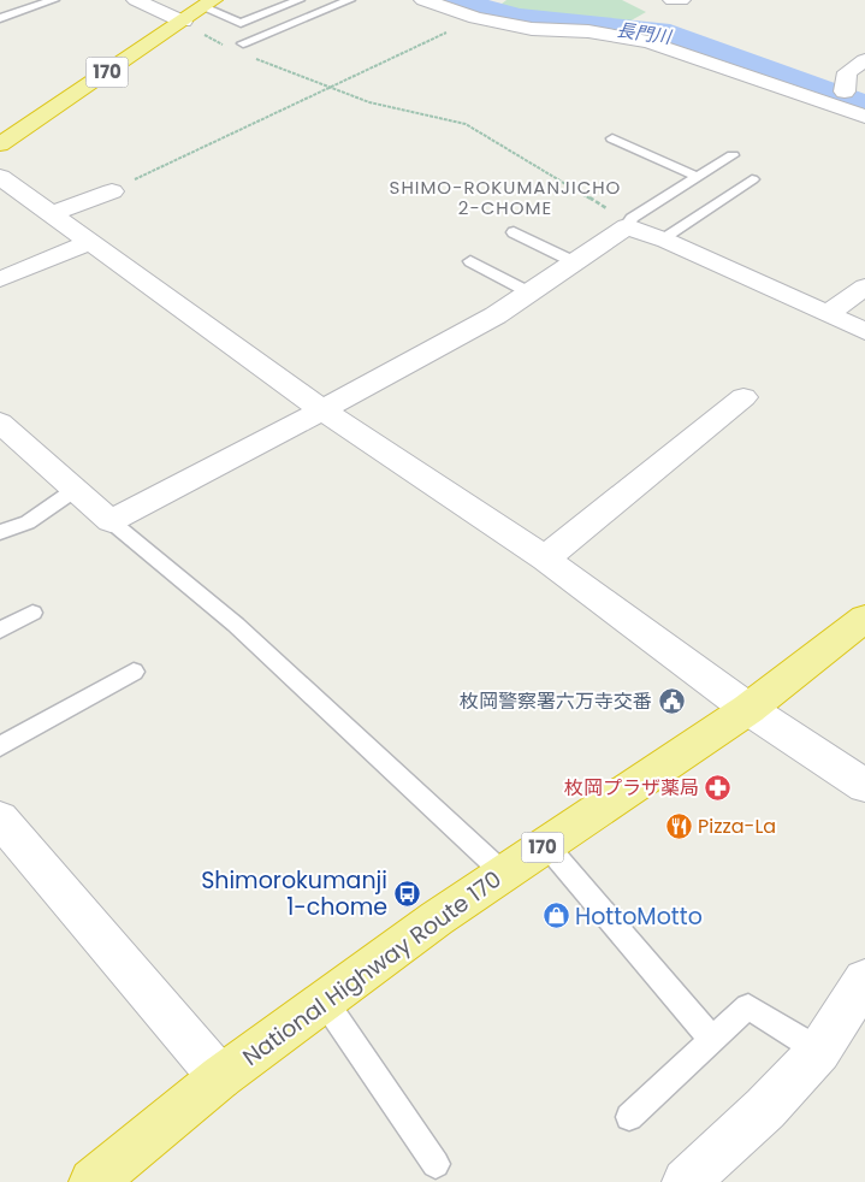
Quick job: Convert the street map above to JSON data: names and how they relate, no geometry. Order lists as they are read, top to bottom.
{
  "streets": {
    "highway": ["170", "National Highway Route 170"]
  },
  "districts": ["SHIMO-ROKUMANJICHO 2-CHOME"],
  "water": ["長門川"],
  "places": {
    "public building": ["枚岡警察署六万寺交番"],
    "pharmacy": ["枚岡プラザ薬局"],
    "restaurant": ["Pizza-La"],
    "bus stop": ["Shimorokumanji 1-chome"],
    "shop": ["HottoMotto"]
  }
}
